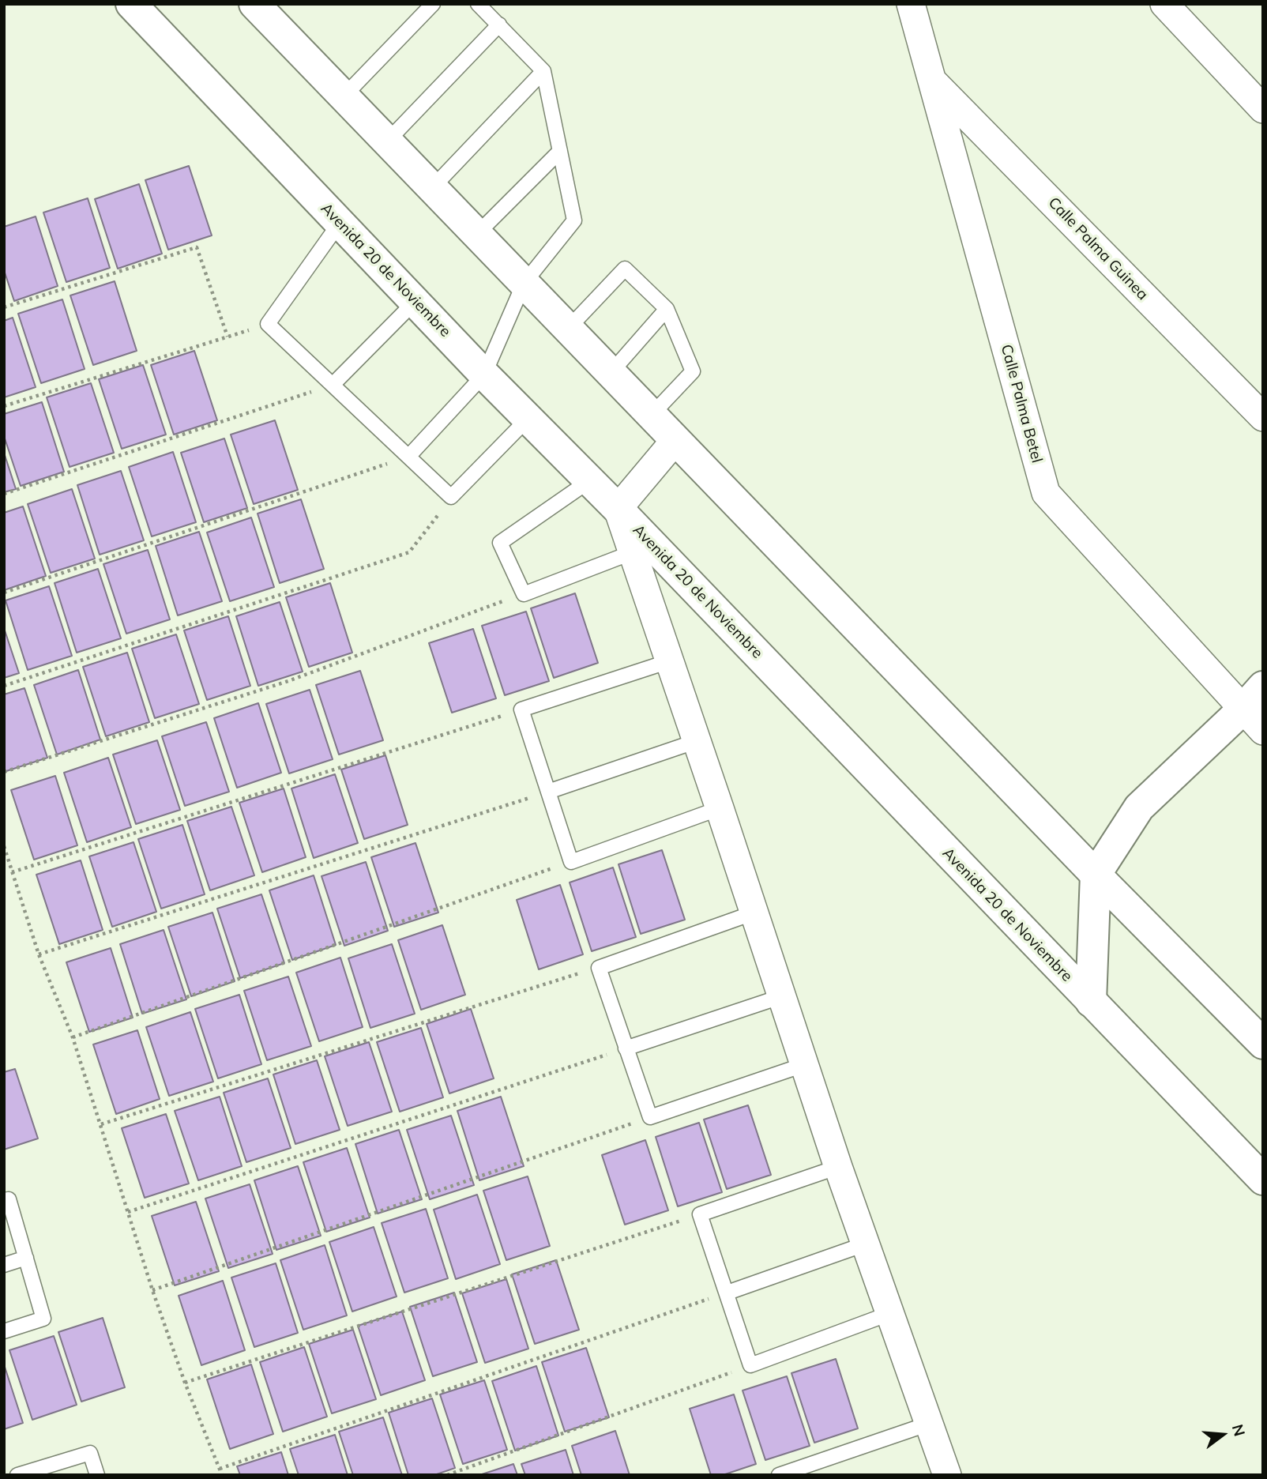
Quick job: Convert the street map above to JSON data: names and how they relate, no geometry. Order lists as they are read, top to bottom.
{
  "streets": {
    "main road": ["Avenida 20 de Noviembre"],
    "street": ["Calle Palma Guinea", "Calle Palma Betel"]
  },
  "crossings": [
    ["Calle Palma Guinea", "Calle Palma Betel"]
  ],
  "north": "right"
}
